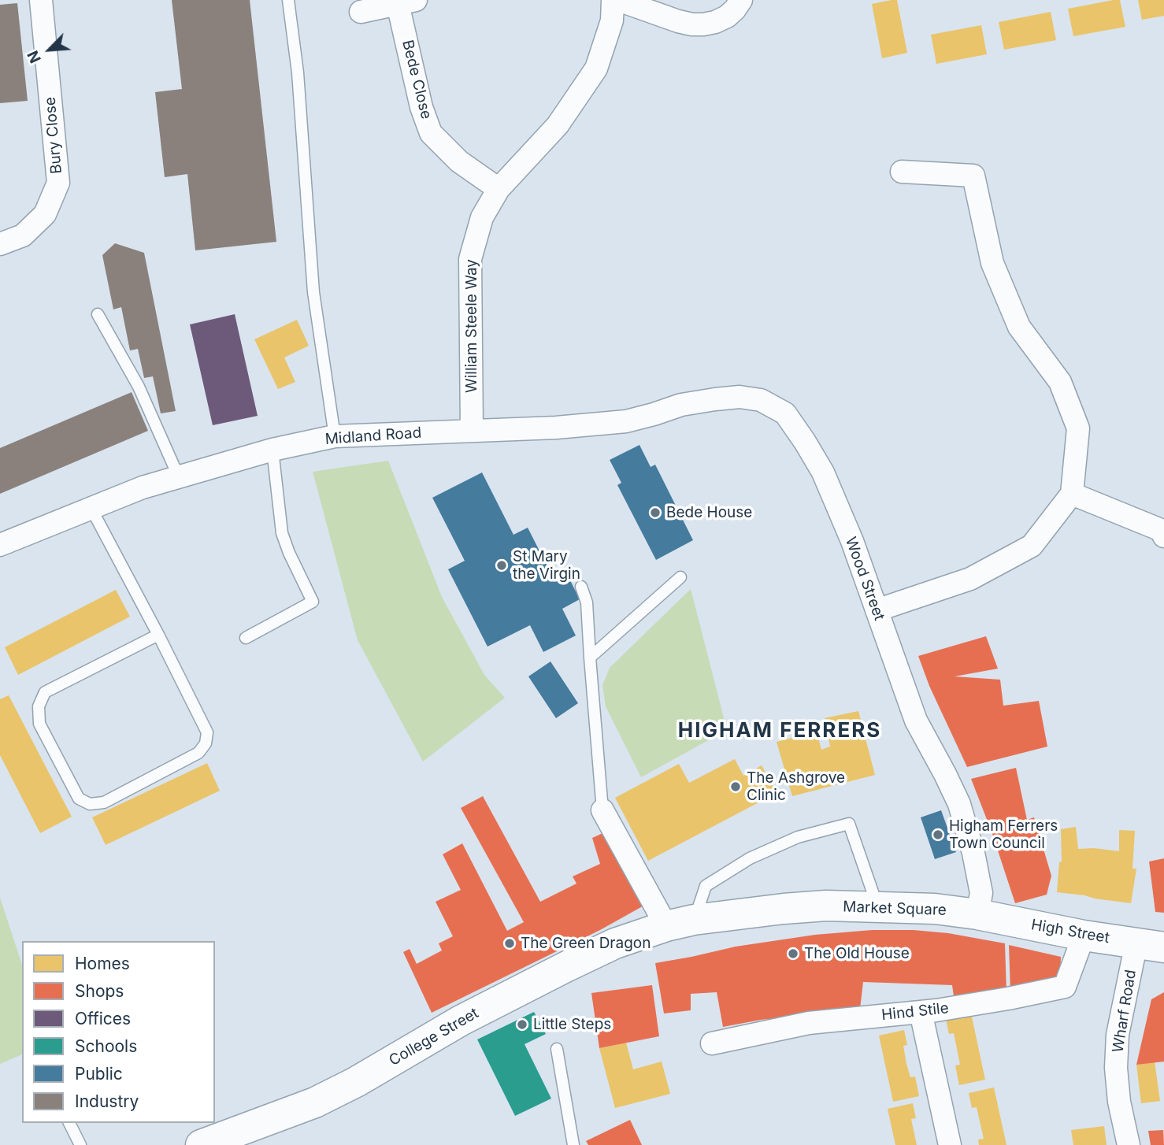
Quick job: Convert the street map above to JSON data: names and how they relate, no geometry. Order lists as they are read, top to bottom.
{
  "streets": {
    "main road": ["Market Square", "High Street", "College Street"],
    "street": [
      "Bede Close",
      "Bury Close",
      "William Steele Way",
      "Midland Road",
      "Wood Street",
      "Wharf Road",
      "Hind Stile"
    ]
  },
  "crossings": [
    ["Bede Close", "William Steele Way"],
    ["William Steele Way", "Midland Road"],
    ["Midland Road", "Wood Street"],
    ["Wood Street", "Market Square"],
    ["Wood Street", "High Street"],
    ["Market Square", "High Street"],
    ["Market Square", "College Street"],
    ["High Street", "Wharf Road"],
    ["High Street", "Hind Stile"]
  ],
  "districts": ["HIGHAM FERRERS"],
  "places": [
    "Bede House",
    "St Mary the Virgin",
    "The Ashgrove Clinic",
    "Higham Ferrers Town Council",
    "The Green Dragon",
    "The Old House",
    "Little Steps"
  ],
  "legend": [
    "Homes",
    "Shops",
    "Offices",
    "Schools",
    "Public",
    "Industry"
  ],
  "north": "bottom left"
}
